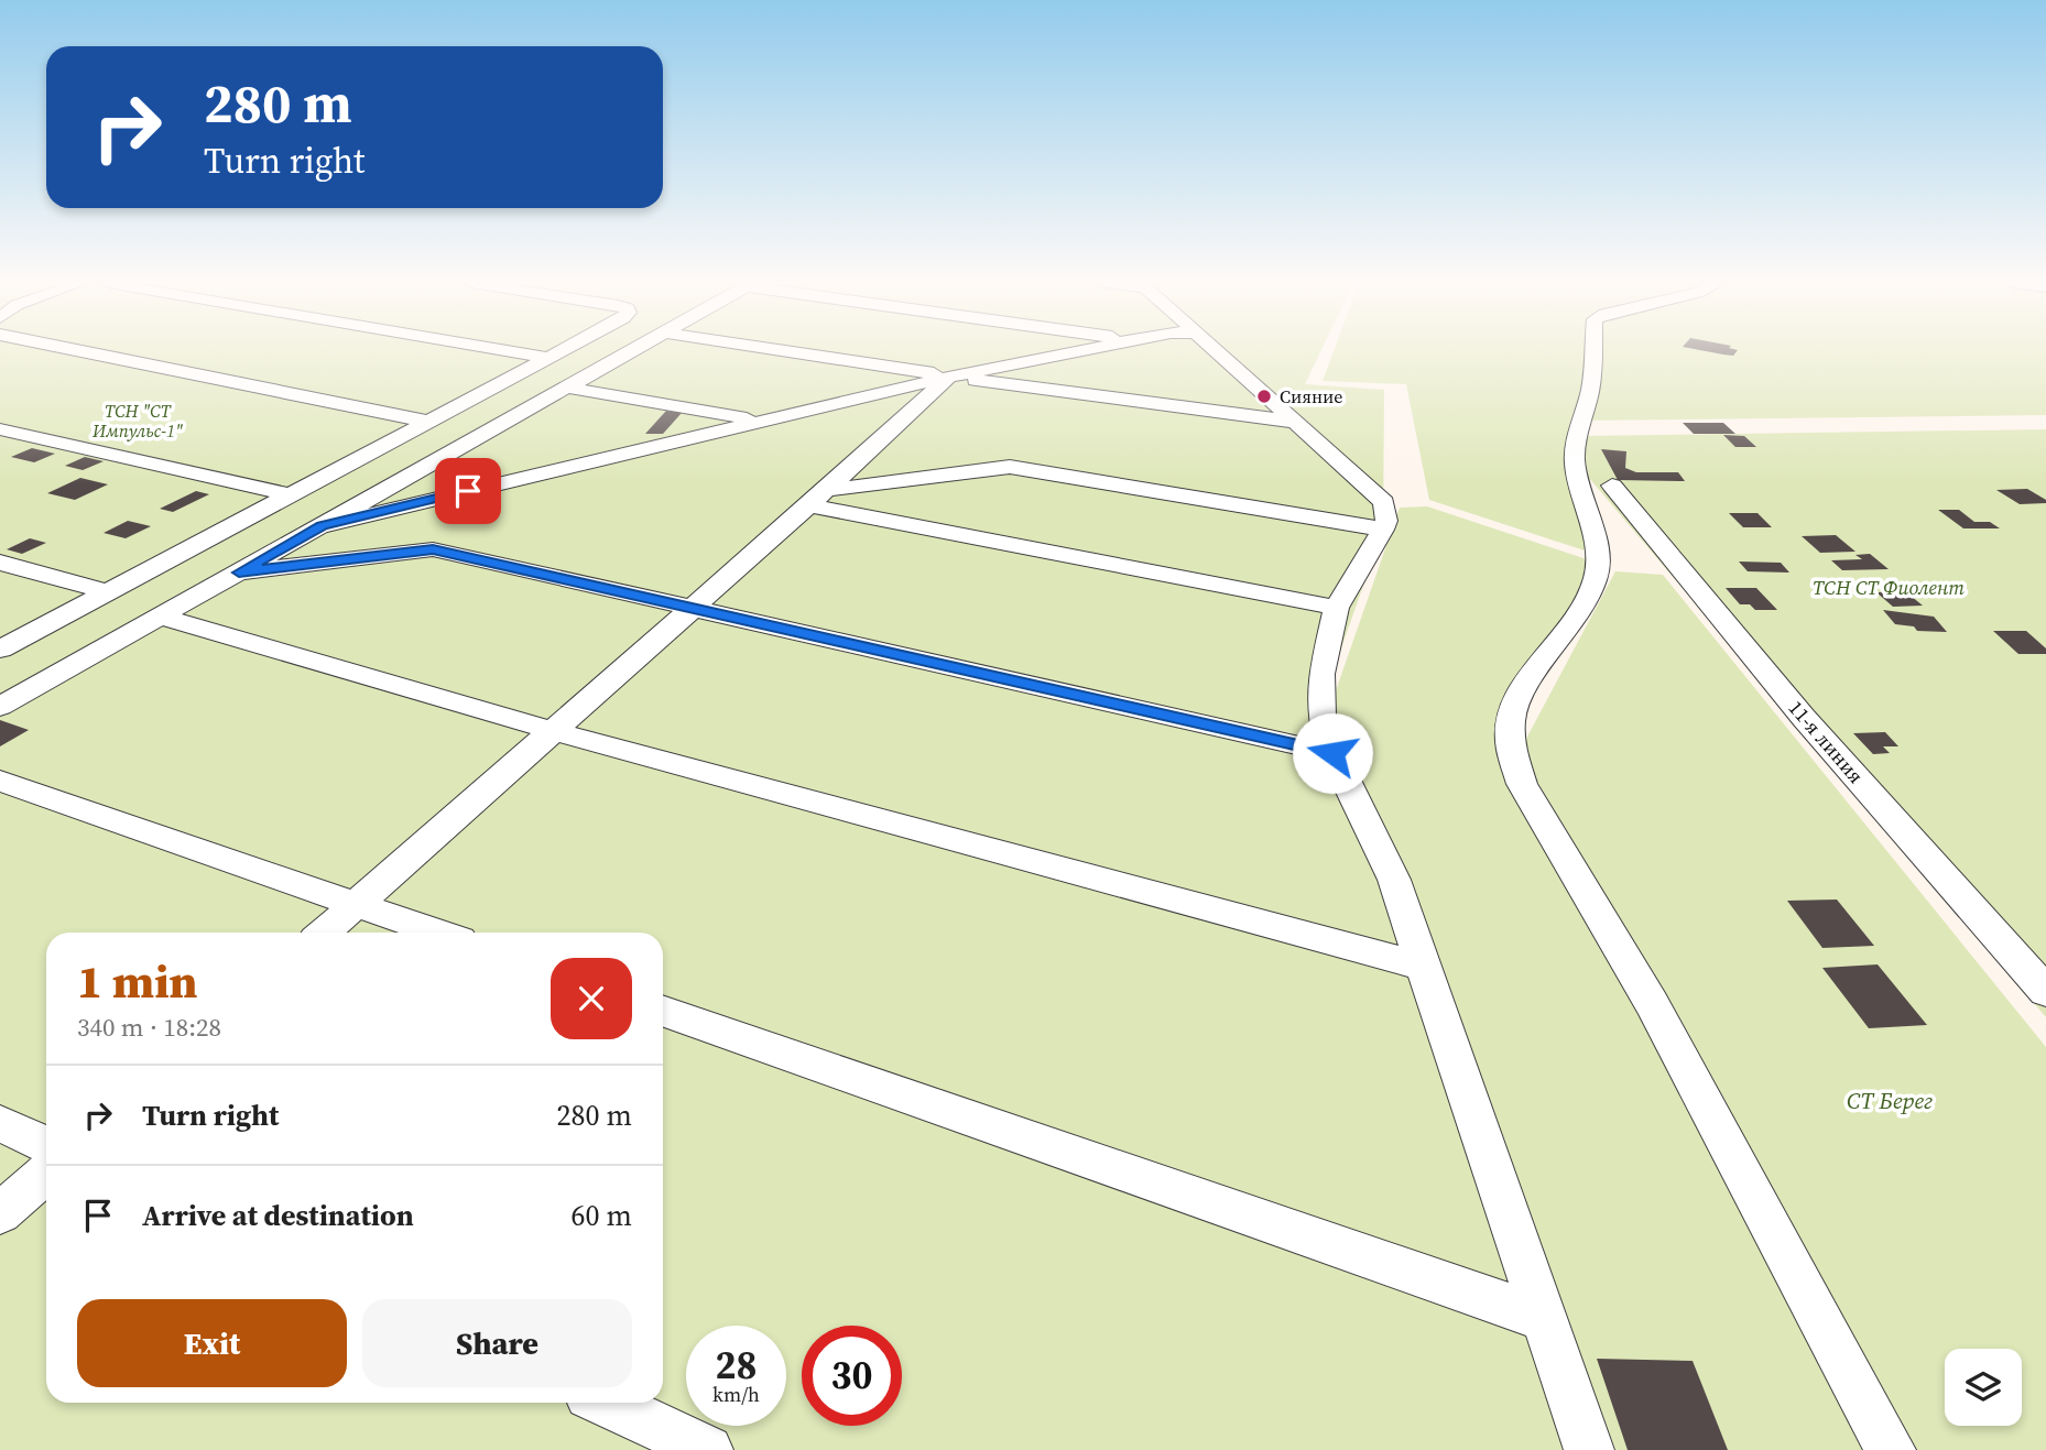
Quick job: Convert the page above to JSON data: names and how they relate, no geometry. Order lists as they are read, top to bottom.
{
  "streets": {
    "street": ["11-я линия"]
  },
  "parks": ["ТСН \"СТ Импульс-1\"", "ТСН СТ Фиолент", "СТ Берег"],
  "places": ["Сияние"],
  "page": {
    "turn": ["280 m", "Turn right"],
    "heading": ["1 min", "340 m · 18:28"],
    "list": [
      {
        "name": "Turn right",
        "value": "280 m"
      },
      {
        "name": "Arrive at destination",
        "value": "60 m"
      }
    ],
    "buttons": ["Exit", "Share"],
    "speed": "28 km/h",
    "limit": "30"
  }
}
